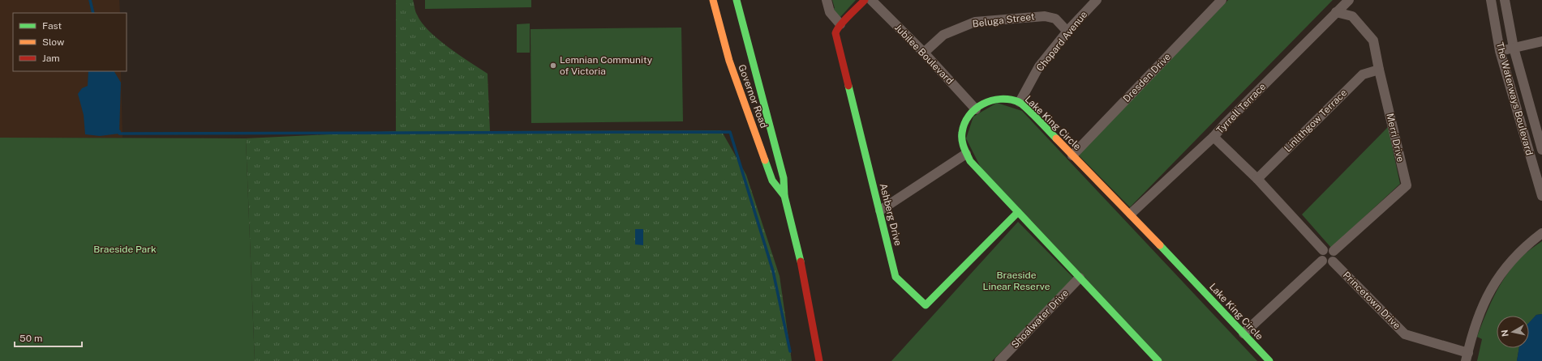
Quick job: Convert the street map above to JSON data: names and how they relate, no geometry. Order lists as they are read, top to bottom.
{
  "streets": {
    "street": [
      "Beluga Street",
      "Chopard Avenue",
      "Jubilee Boulevard",
      "Dresden Drive",
      "Governor Road",
      "The Waterways Boulevard",
      "Tyrrell Terrace",
      "Linlithgow Terrace",
      "Lake King Circle",
      "Merri Drive",
      "Ashberg Drive",
      "Princetown Drive",
      "Shoalwater Drive"
    ]
  },
  "crossings": [
    ["Beluga Street", "Chopard Avenue"],
    ["Beluga Street", "Jubilee Boulevard"],
    ["Chopard Avenue", "Lake King Circle"],
    ["Jubilee Boulevard", "Lake King Circle"],
    ["Dresden Drive", "Lake King Circle"],
    ["Tyrrell Terrace", "Lake King Circle"],
    ["Tyrrell Terrace", "Merri Drive"],
    ["Linlithgow Terrace", "Merri Drive"],
    ["Lake King Circle", "Ashberg Drive"],
    ["Lake King Circle", "Shoalwater Drive"],
    ["Merri Drive", "Princetown Drive"]
  ],
  "parks": ["Braeside Park", "Braeside Linear Reserve"],
  "places": ["Lemnian Community of Victoria"],
  "legend": ["Fast", "Slow", "Jam"],
  "scale_bar": "50 m",
  "north": "left"
}
